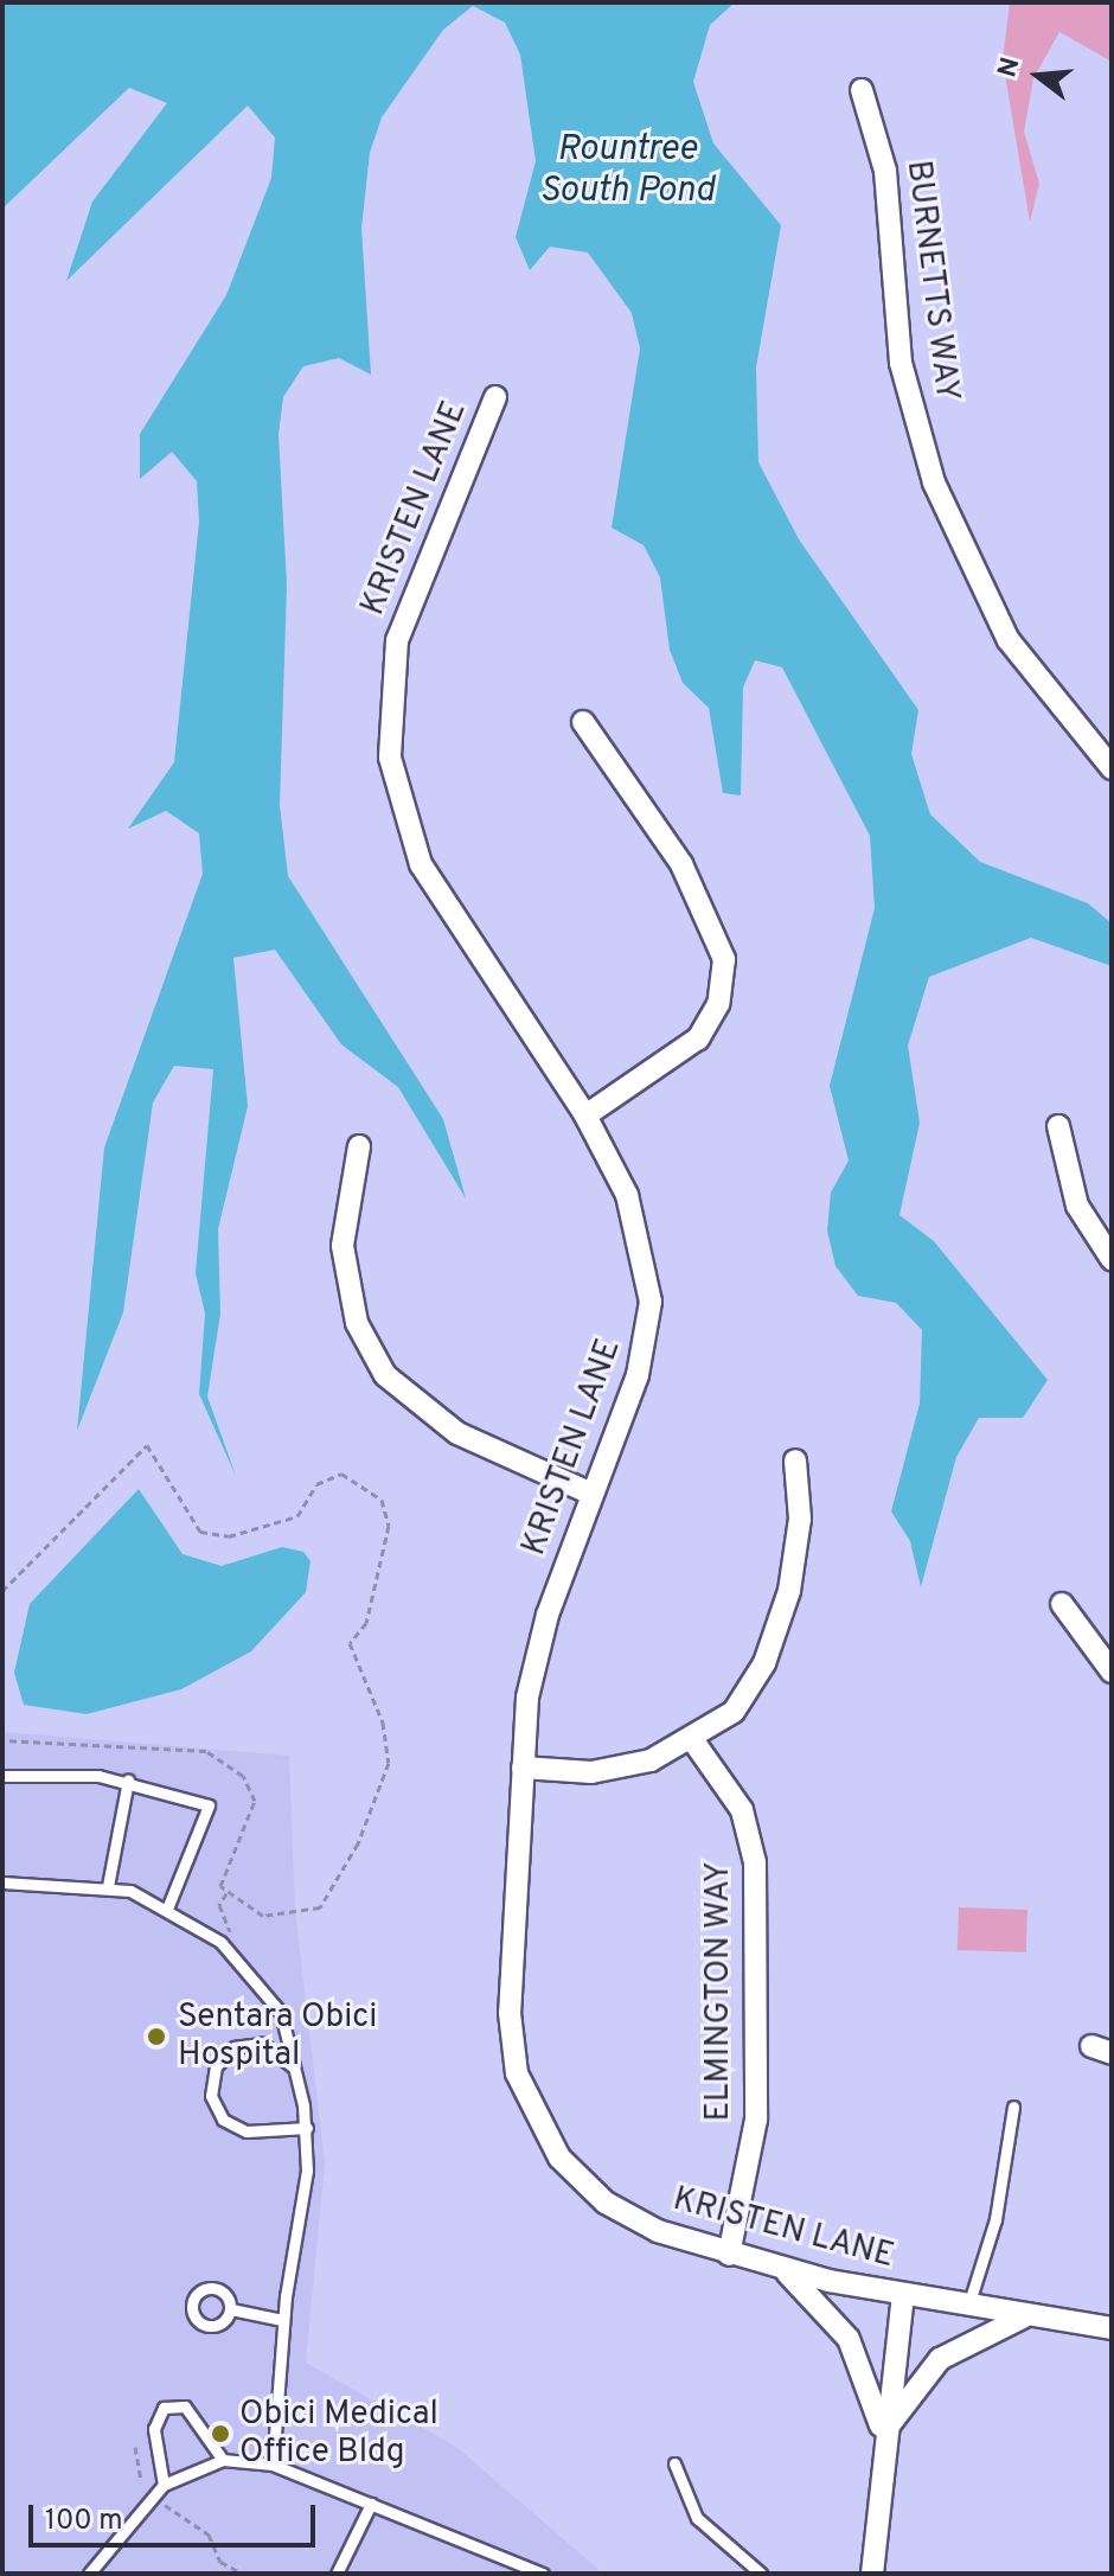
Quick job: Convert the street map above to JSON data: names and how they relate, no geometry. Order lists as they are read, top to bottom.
{
  "streets": {
    "street": ["BURNETTS WAY", "KRISTEN LANE", "ELMINGTON WAY"]
  },
  "crossings": [
    ["KRISTEN LANE", "ELMINGTON WAY"]
  ],
  "water": ["Rountree South Pond"],
  "places": ["Sentara Obici Hospital", "Obici Medical Office Bldg"],
  "scale_bar": "100 m",
  "north": "left"
}
